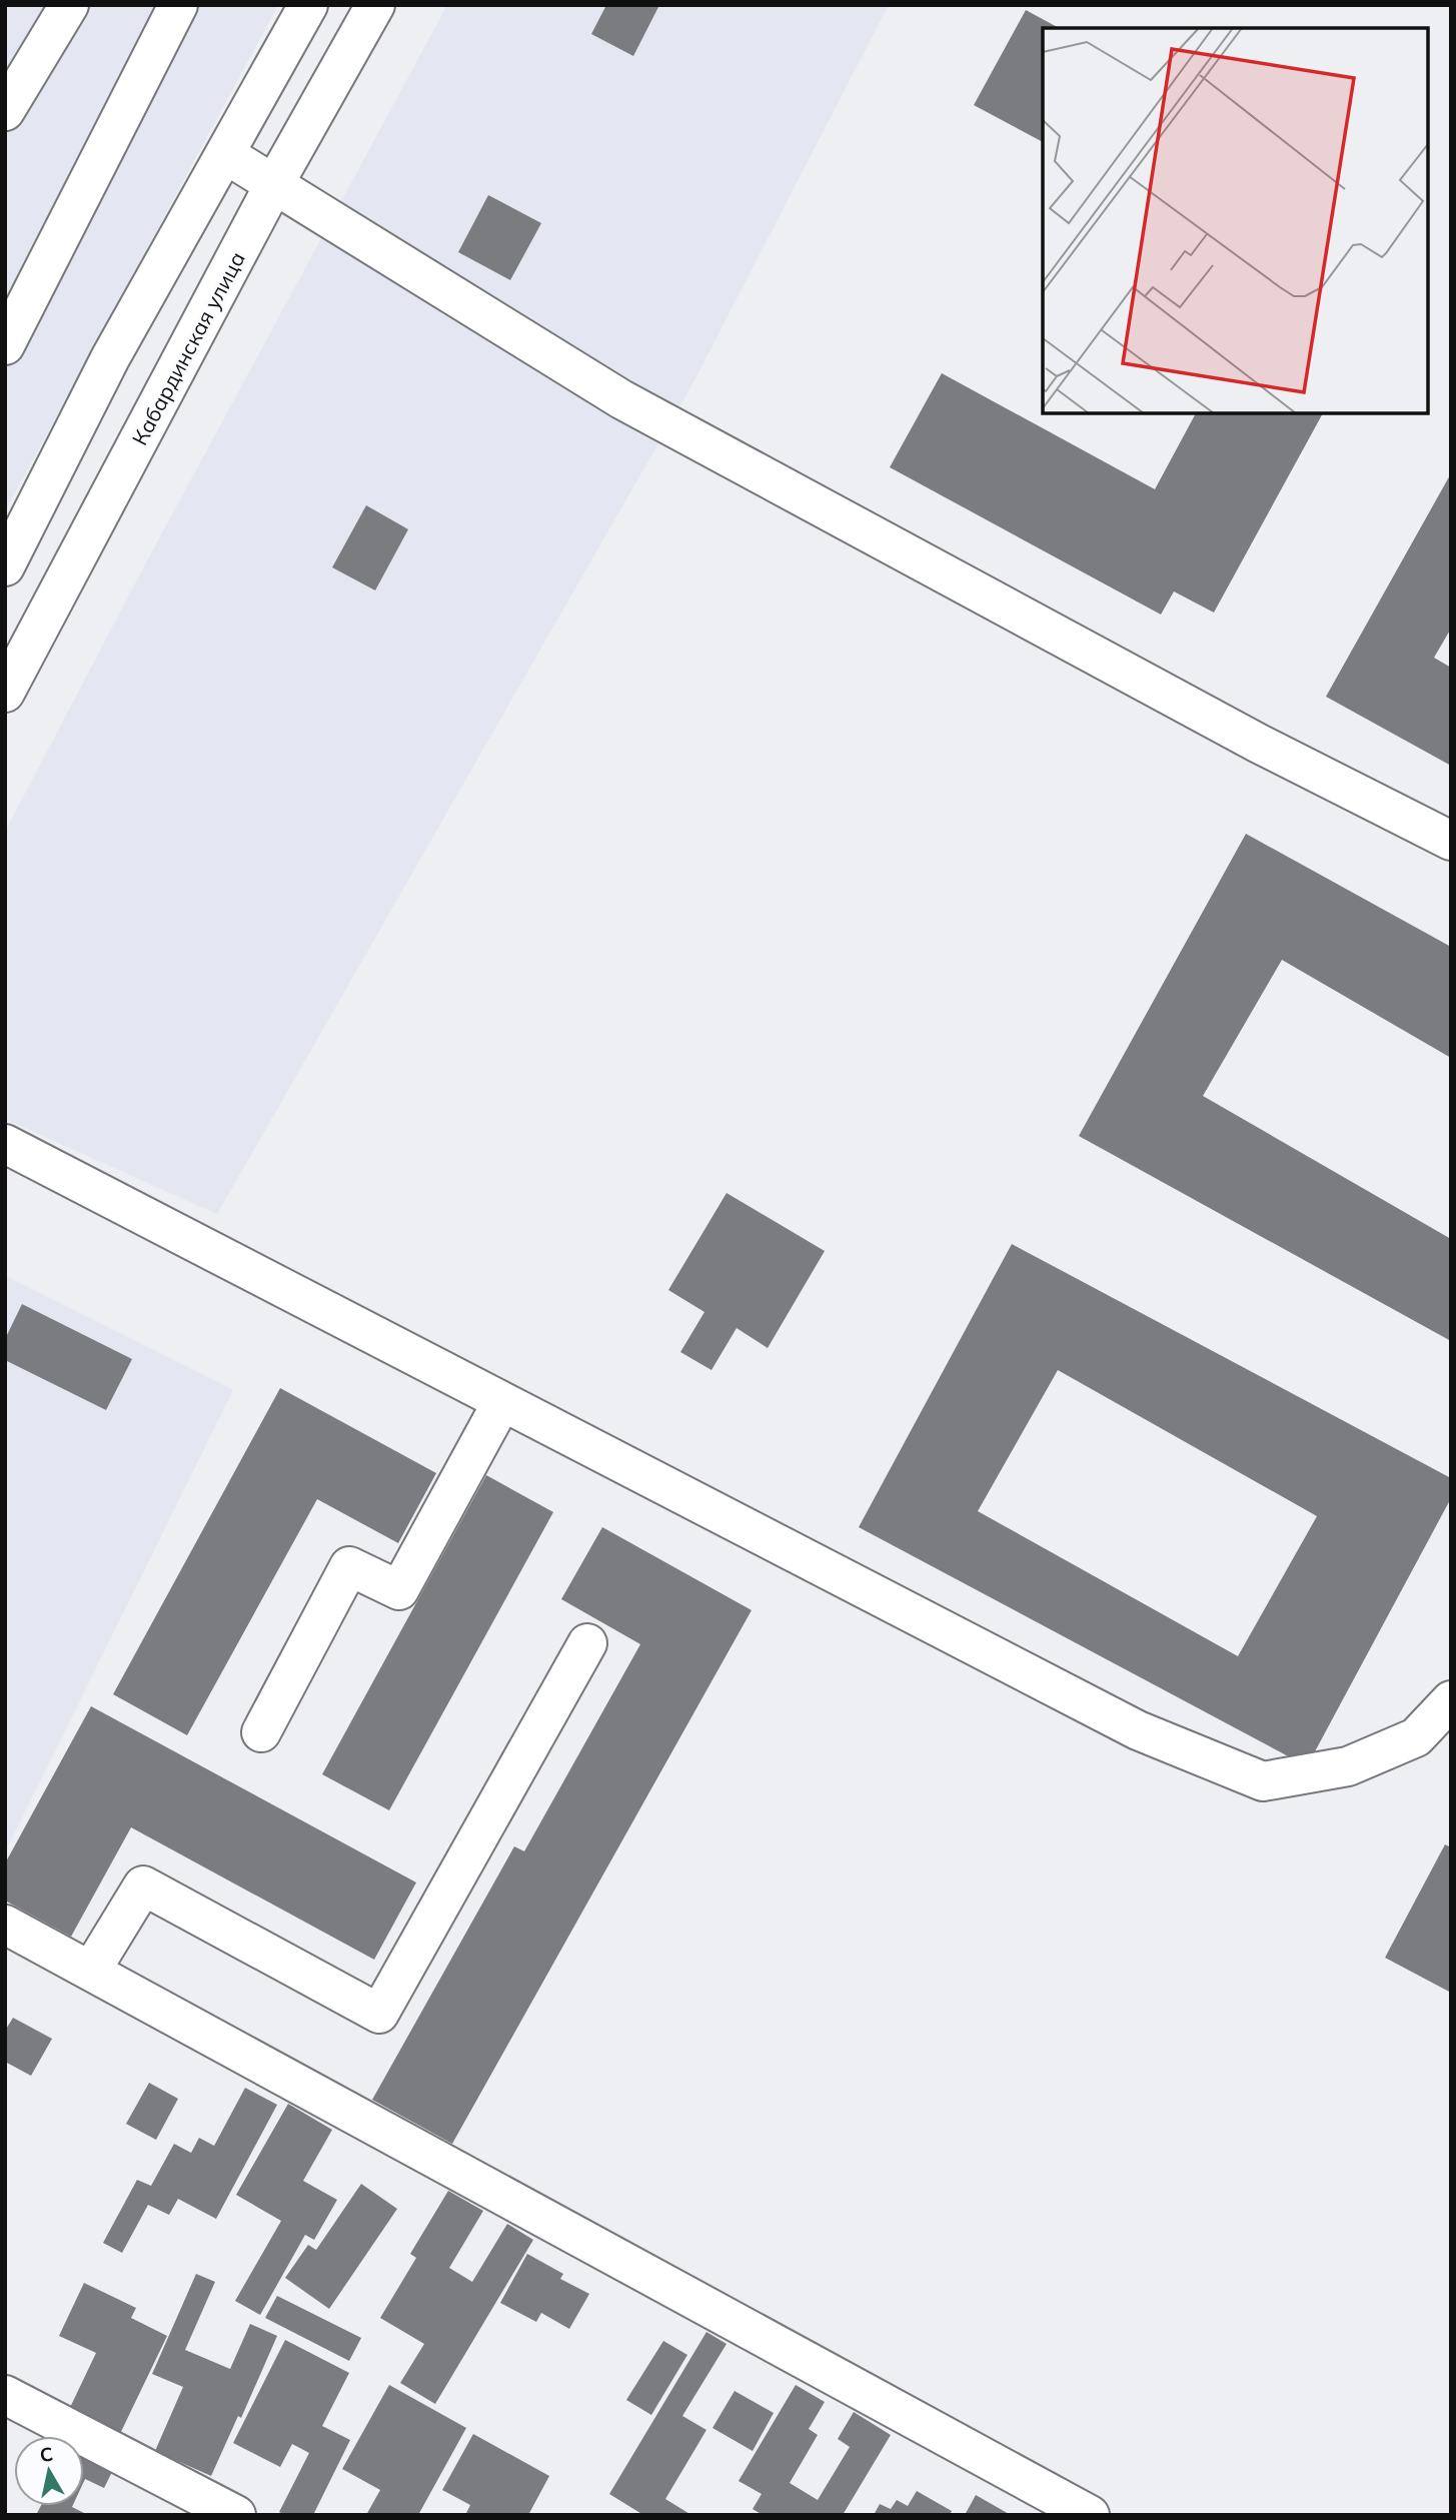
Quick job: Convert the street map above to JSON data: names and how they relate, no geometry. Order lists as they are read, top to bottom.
{
  "streets": {
    "main road": ["Кабардинская улица"]
  },
  "north": "top"
}
